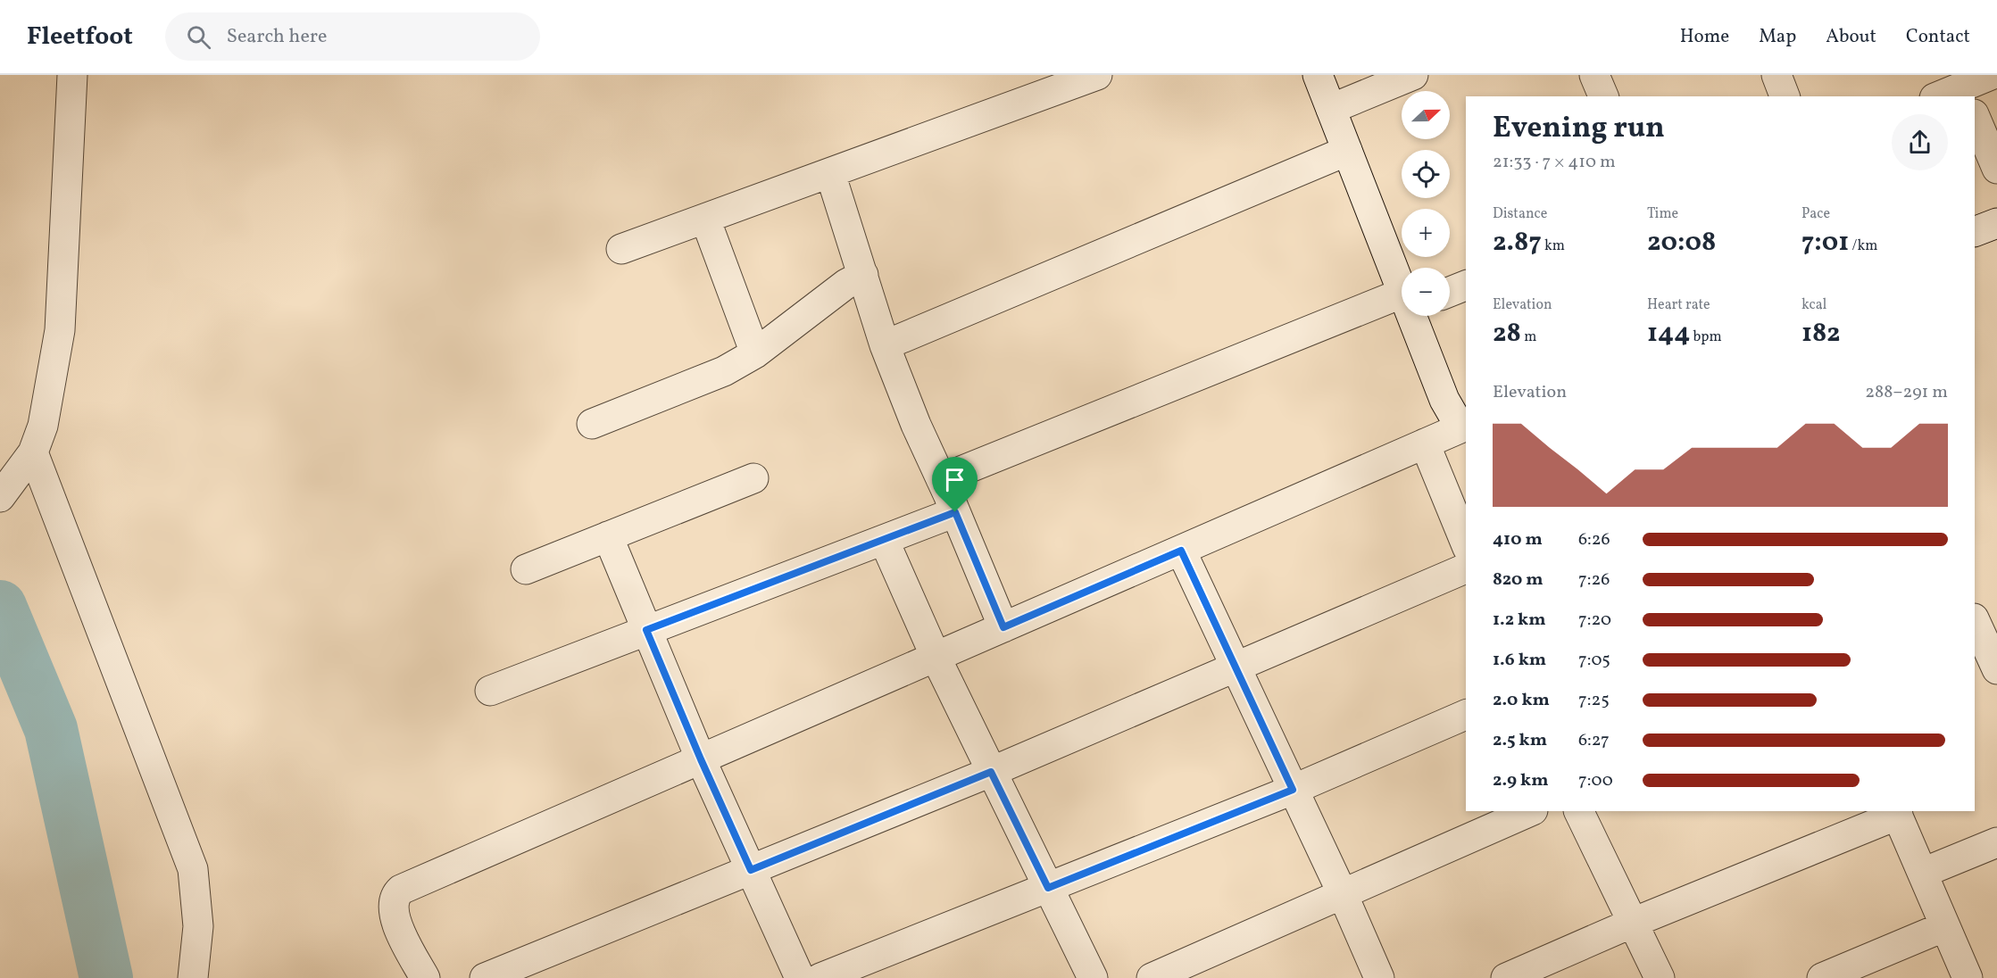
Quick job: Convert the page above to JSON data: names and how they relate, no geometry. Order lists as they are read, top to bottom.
{
  "north": "right",
  "page": {
    "header": "Fleetfoot",
    "search": "Search here",
    "nav": [
      "Home",
      "Map",
      "About",
      "Contact"
    ],
    "map_buttons": ["+", "−"],
    "heading": ["Evening run", "21:33 · 7 × 410 m"],
    "stats": [
      ["Distance", "2.87 km"],
      ["Time", "20:08"],
      ["Pace", "7:01 /km"],
      ["Elevation", "28 m"],
      ["Heart rate", "144 bpm"],
      ["kcal", "182"]
    ],
    "chart": ["Elevation", "288–291 m"],
    "list": [
      {
        "name": "410 m",
        "note": "6:26"
      },
      {
        "name": "820 m",
        "note": "7:26"
      },
      {
        "name": "1.2 km",
        "note": "7:20"
      },
      {
        "name": "1.6 km",
        "note": "7:05"
      },
      {
        "name": "2.0 km",
        "note": "7:25"
      },
      {
        "name": "2.5 km",
        "note": "6:27"
      },
      {
        "name": "2.9 km",
        "note": "7:00"
      }
    ]
  }
}
